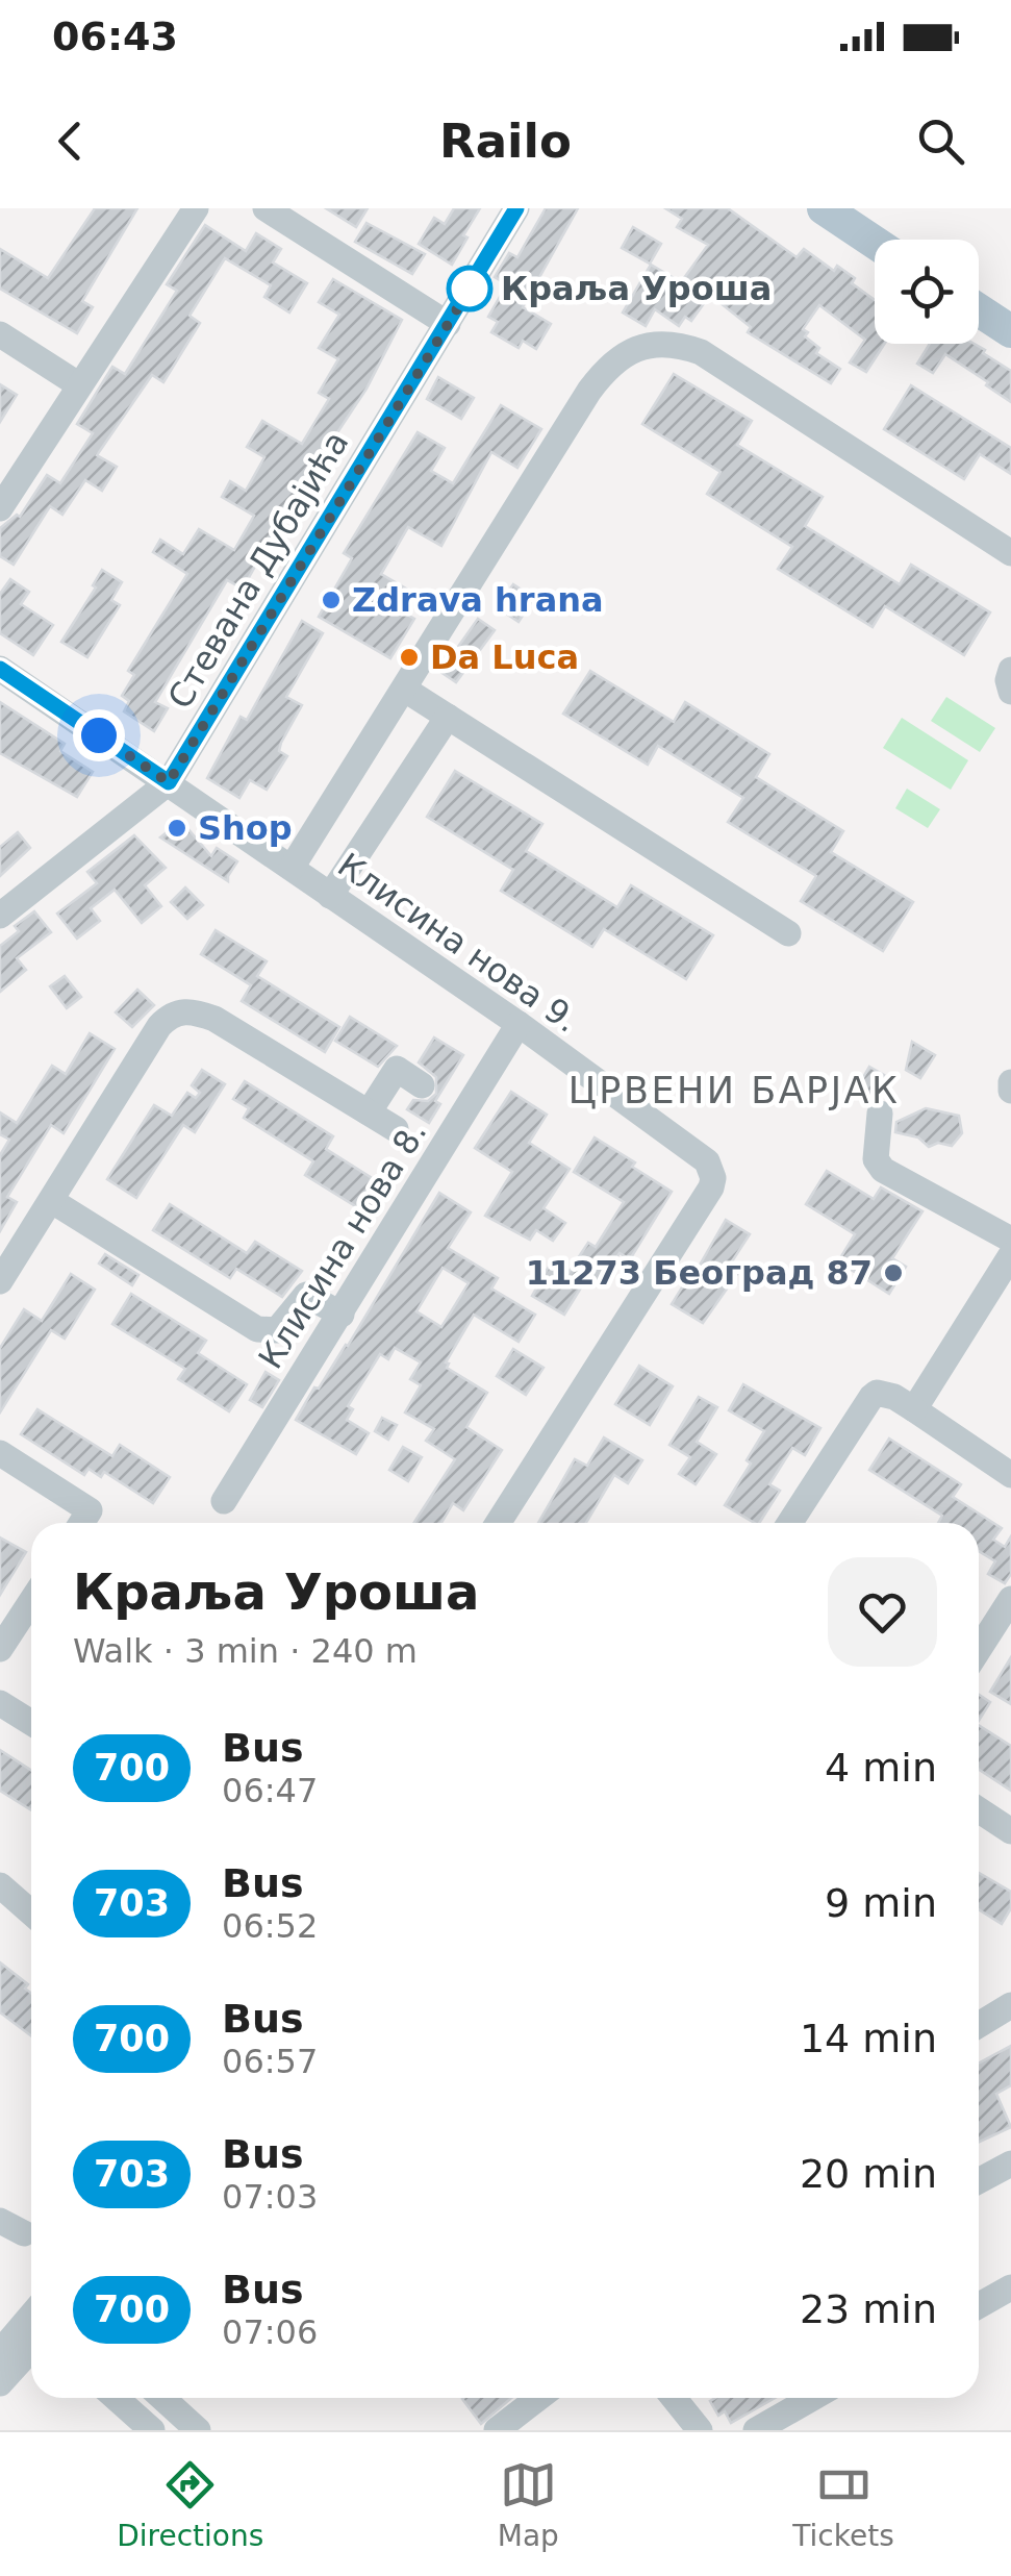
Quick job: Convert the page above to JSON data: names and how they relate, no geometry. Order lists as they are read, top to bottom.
{
  "streets": {
    "street": ["Стевана Дубајића", "Клисина нова 9.", "Клисина нова 8."]
  },
  "crossings": [
    ["Стевана Дубајића", "Клисина нова 9."],
    ["Клисина нова 9.", "Клисина нова 8."]
  ],
  "districts": ["ЦРВЕНИ БАРЈАК"],
  "places": [
    "Краља Уроша",
    "Zdrava hrana",
    "Da Luca",
    "Shop",
    "11273 Београд 87"
  ],
  "lines": ["bus line 700"],
  "page": {
    "status": "06:43",
    "header": "Railo",
    "heading": ["Краља Уроша", "Walk · 3 min · 240 m"],
    "list": [
      {
        "mark": "700",
        "name": "Bus",
        "note": "06:47",
        "value": "4 min"
      },
      {
        "mark": "703",
        "name": "Bus",
        "note": "06:52",
        "value": "9 min"
      },
      {
        "mark": "700",
        "name": "Bus",
        "note": "06:57",
        "value": "14 min"
      },
      {
        "mark": "703",
        "name": "Bus",
        "note": "07:03",
        "value": "20 min"
      },
      {
        "mark": "700",
        "name": "Bus",
        "note": "07:06",
        "value": "23 min"
      }
    ],
    "tabs": ["Directions", "Map", "Tickets"]
  }
}
